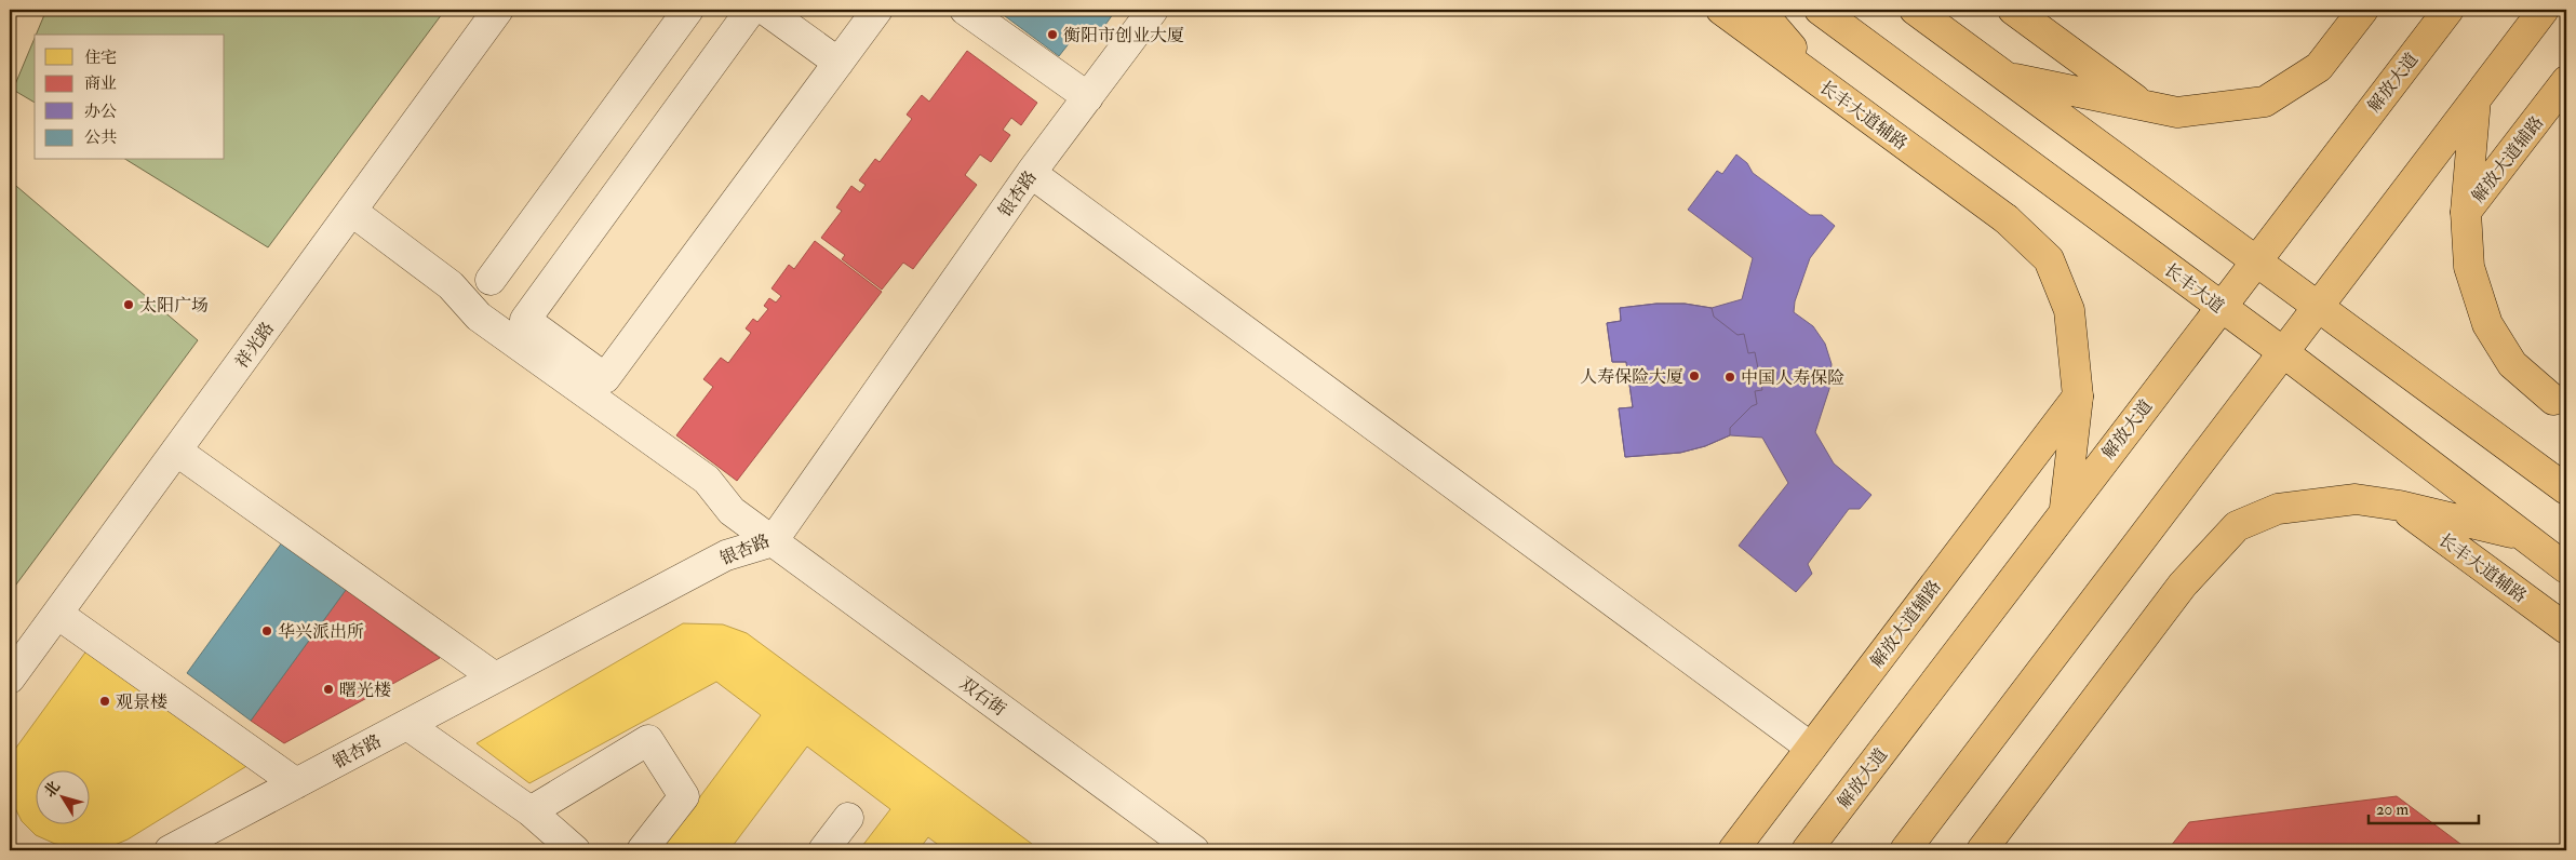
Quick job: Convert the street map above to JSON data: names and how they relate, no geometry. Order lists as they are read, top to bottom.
{
  "streets": {
    "main road": [
      "解放大道",
      "长丰大道辅路",
      "解放大道辅路",
      "长丰大道"
    ],
    "street": ["银杏路", "祥光路", "双石街"]
  },
  "crossings": [
    ["解放大道", "长丰大道辅路"],
    ["解放大道", "长丰大道"],
    ["长丰大道辅路", "解放大道辅路"],
    ["银杏路", "双石街"],
    ["祥光路", "双石街"]
  ],
  "places": [
    "衡阳市创业大厦",
    "太阳广场",
    "人寿保险大厦",
    "中国人寿保险",
    "华兴派出所",
    "曙光楼",
    "观景楼"
  ],
  "legend": [
    "住宅",
    "商业",
    "办公",
    "公共"
  ],
  "scale_bar": "20 m",
  "north": "top left"
}
